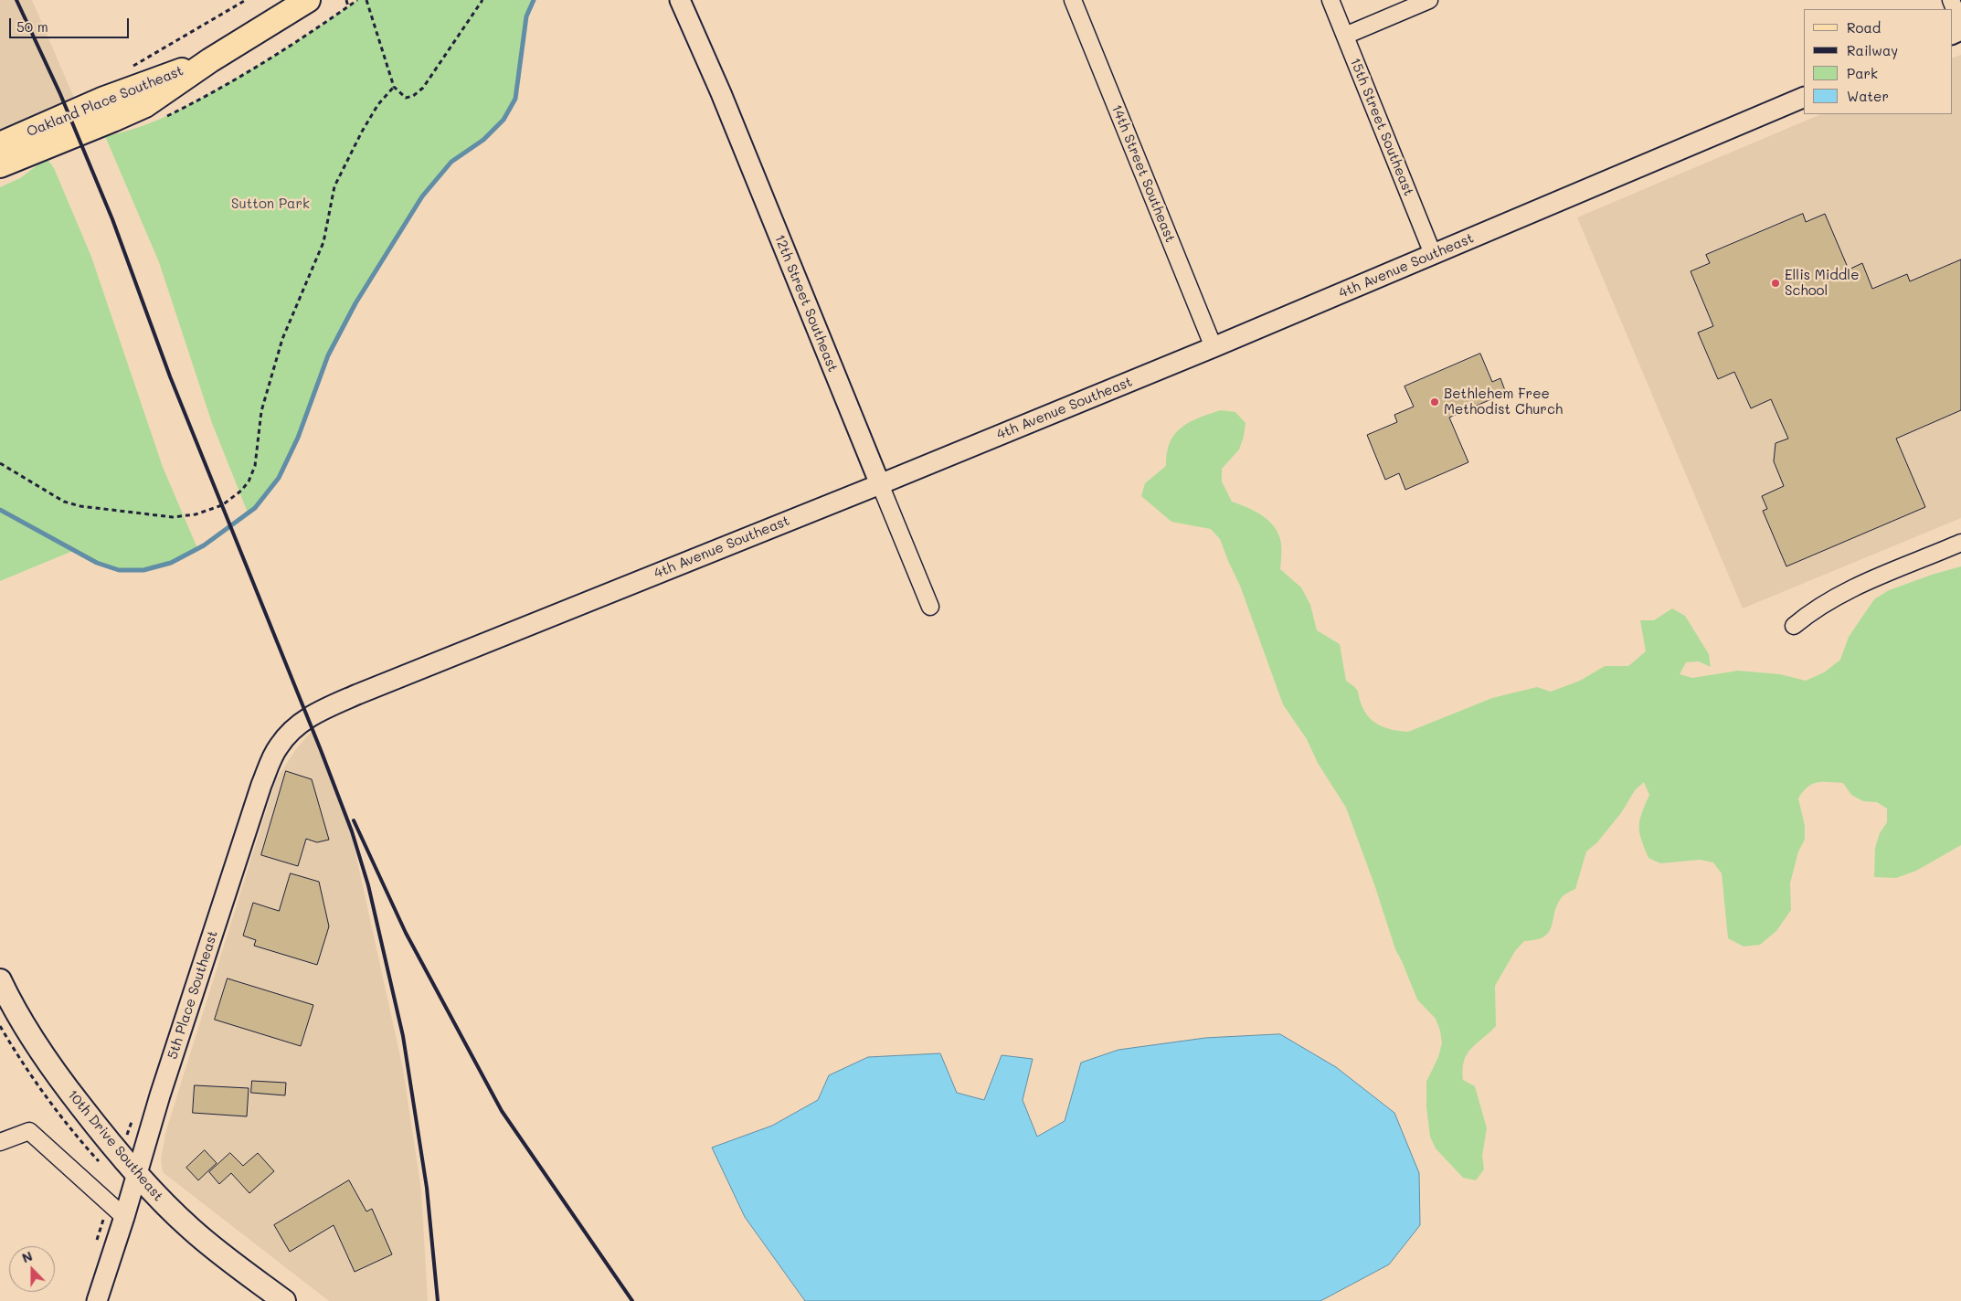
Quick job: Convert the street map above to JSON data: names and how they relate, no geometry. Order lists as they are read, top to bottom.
{
  "streets": {
    "main road": ["Oakland Place Southeast", "10th Drive Southeast"],
    "street": [
      "15th Street Southeast",
      "14th Street Southeast",
      "4th Avenue Southeast",
      "12th Street Southeast",
      "5th Place Southeast"
    ]
  },
  "crossings": [
    ["15th Street Southeast", "4th Avenue Southeast"],
    ["14th Street Southeast", "4th Avenue Southeast"],
    ["4th Avenue Southeast", "12th Street Southeast"],
    ["4th Avenue Southeast", "5th Place Southeast"],
    ["5th Place Southeast", "10th Drive Southeast"]
  ],
  "parks": ["Sutton Park"],
  "places": ["Ellis Middle School", "Bethlehem Free Methodist Church"],
  "legend": [
    "Road",
    "Railway",
    "Park",
    "Water"
  ],
  "scale_bar": "50 m",
  "north": "top"
}
